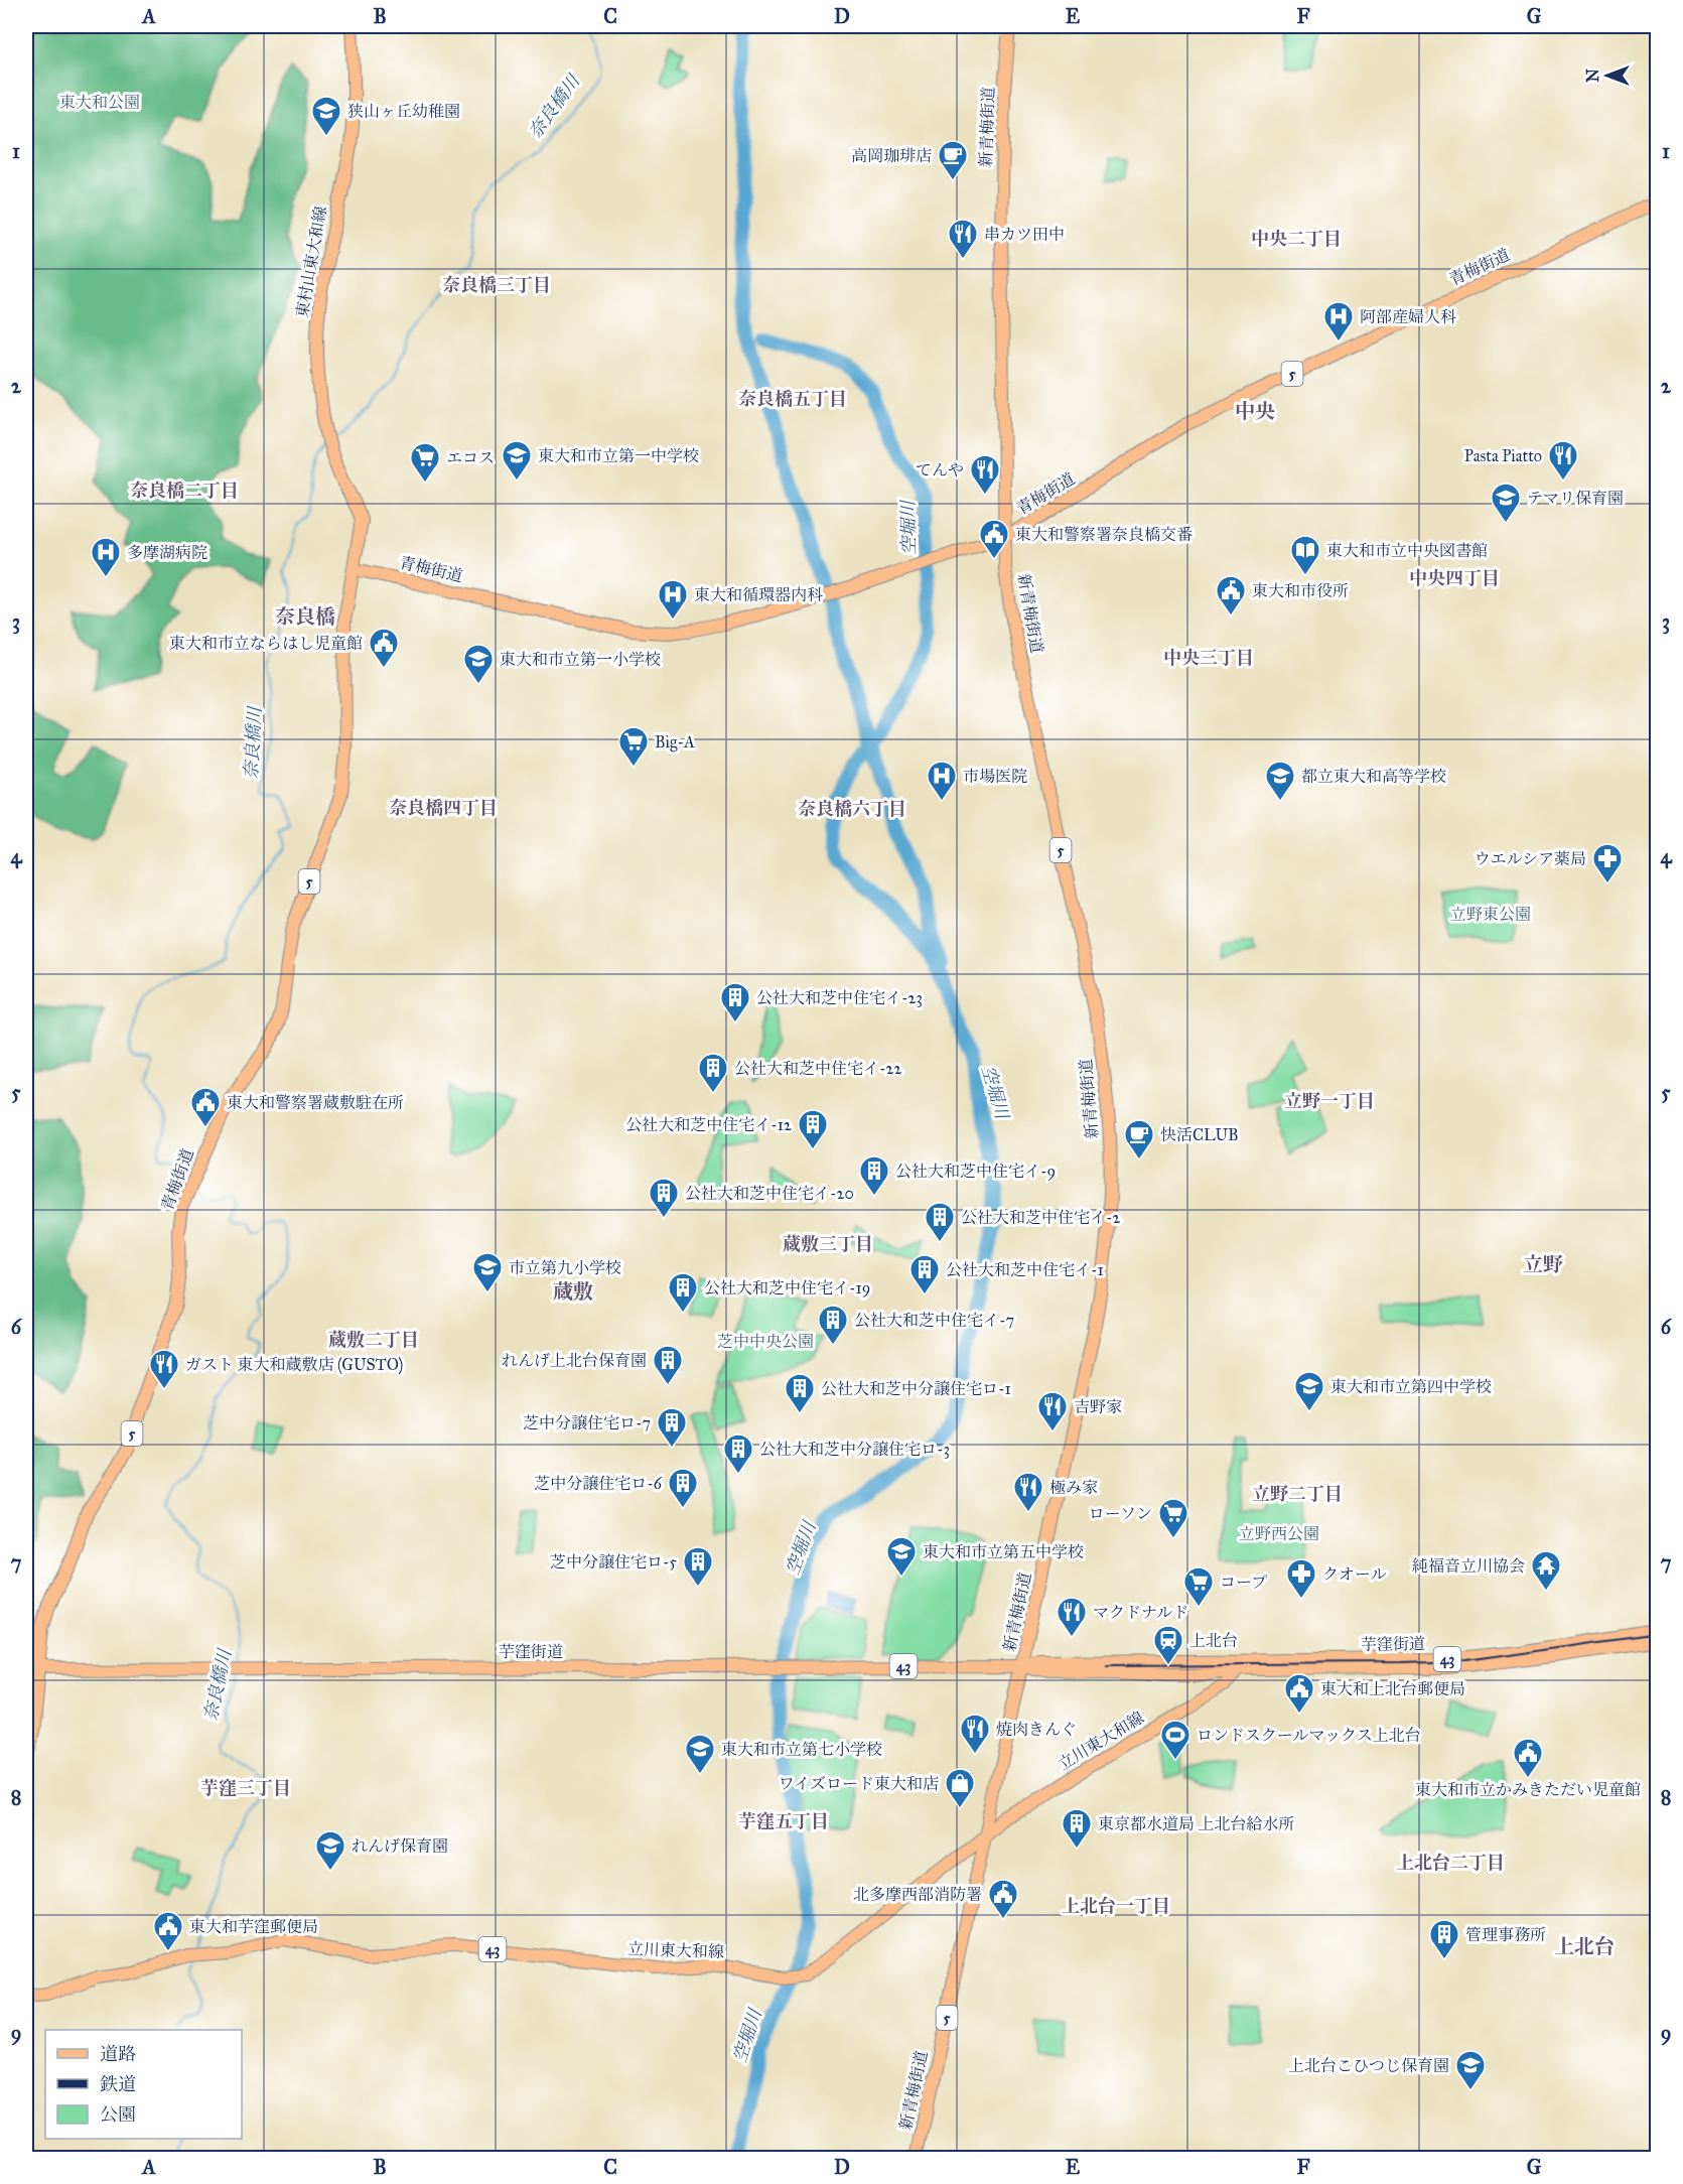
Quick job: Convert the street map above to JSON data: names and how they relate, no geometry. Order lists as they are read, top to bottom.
{
  "streets": {
    "main road": [
      "新青梅街道",
      "東村山東大和線",
      "青梅街道",
      "5",
      "芋窪街道",
      "43",
      "立川東大和線"
    ]
  },
  "crossings": [
    ["新青梅街道", "青梅街道"],
    ["新青梅街道", "芋窪街道"],
    ["新青梅街道", "立川東大和線"],
    ["東村山東大和線", "青梅街道"],
    ["青梅街道", "芋窪街道"],
    ["芋窪街道", "立川東大和線"]
  ],
  "districts": [
    "中央二丁目",
    "奈良橋三丁目",
    "奈良橋五丁目",
    "中央",
    "奈良橋二丁目",
    "中央四丁目",
    "奈良橋",
    "中央三丁目",
    "奈良橋四丁目",
    "奈良橋六丁目",
    "立野一丁目",
    "蔵敷三丁目",
    "立野",
    "蔵敷",
    "蔵敷二丁目",
    "立野二丁目",
    "芋窪三丁目",
    "芋窪五丁目",
    "上北台二丁目",
    "上北台一丁目",
    "上北台"
  ],
  "water": ["奈良橋川", "空堀川"],
  "parks": [
    "東大和公園",
    "立野東公園",
    "芝中中央公園",
    "立野西公園"
  ],
  "places": {
    "school or university": [
      "狭山ヶ丘幼稚園",
      "東大和市立第一中学校",
      "テマリ保育園",
      "東大和市立第一小学校",
      "都立東大和高等学校",
      "市立第九小学校",
      "東大和市立第四中学校",
      "東大和市立第五中学校",
      "東大和市立第七小学校",
      "れんげ保育園",
      "上北台こひつじ保育園"
    ],
    "cafe": ["高岡珈琲店", "快活CLUB"],
    "restaurant": [
      "串カツ田中",
      "Pasta Piatto",
      "てんや",
      "ガスト 東大和蔵敷店 (GUSTO)",
      "吉野家",
      "極み家",
      "マクドナルド",
      "焼肉きんぐ"
    ],
    "hospital": [
      "阿部産婦人科",
      "多摩湖病院",
      "東大和循環器内科",
      "市場医院"
    ],
    "supermarket": [
      "エコス",
      "Big-A",
      "ローソン",
      "コープ"
    ],
    "public building": [
      "東大和警察署奈良橋交番",
      "東大和市役所",
      "東大和市立ならはし児童館",
      "東大和警察署蔵敷駐在所",
      "東大和上北台郵便局",
      "東大和市立かみきただい児童館",
      "北多摩西部消防署",
      "東大和芋窪郵便局"
    ],
    "library": ["東大和市立中央図書館"],
    "pharmacy": ["ウエルシア薬局", "クオール"],
    "building": [
      "公社大和芝中住宅イ-23",
      "公社大和芝中住宅イ-22",
      "公社大和芝中住宅イ-12",
      "公社大和芝中住宅イ-9",
      "公社大和芝中住宅イ-20",
      "公社大和芝中住宅イ-2",
      "公社大和芝中住宅イ-1",
      "公社大和芝中住宅イ-19",
      "公社大和芝中住宅イ-7",
      "れんげ上北台保育園",
      "公社大和芝中分譲住宅ロ-1",
      "芝中分譲住宅ロ-7",
      "公社大和芝中分譲住宅ロ-3",
      "芝中分譲住宅ロ-6",
      "芝中分譲住宅ロ-5",
      "東京都水道局 上北台給水所",
      "管理事務所"
    ],
    "temple": ["純福音立川協会"],
    "station": ["上北台"],
    "sports": ["ロンドスクールマックス上北台"],
    "shop": ["ワイズロード東大和店"]
  },
  "legend": ["道路", "鉄道", "公園"],
  "north": "left",
  "grid": {
    "columns": [
      "A",
      "B",
      "C",
      "D",
      "E",
      "F",
      "G"
    ],
    "rows": [
      "1",
      "2",
      "3",
      "4",
      "5",
      "6",
      "7",
      "8",
      "9"
    ]
  }
}
